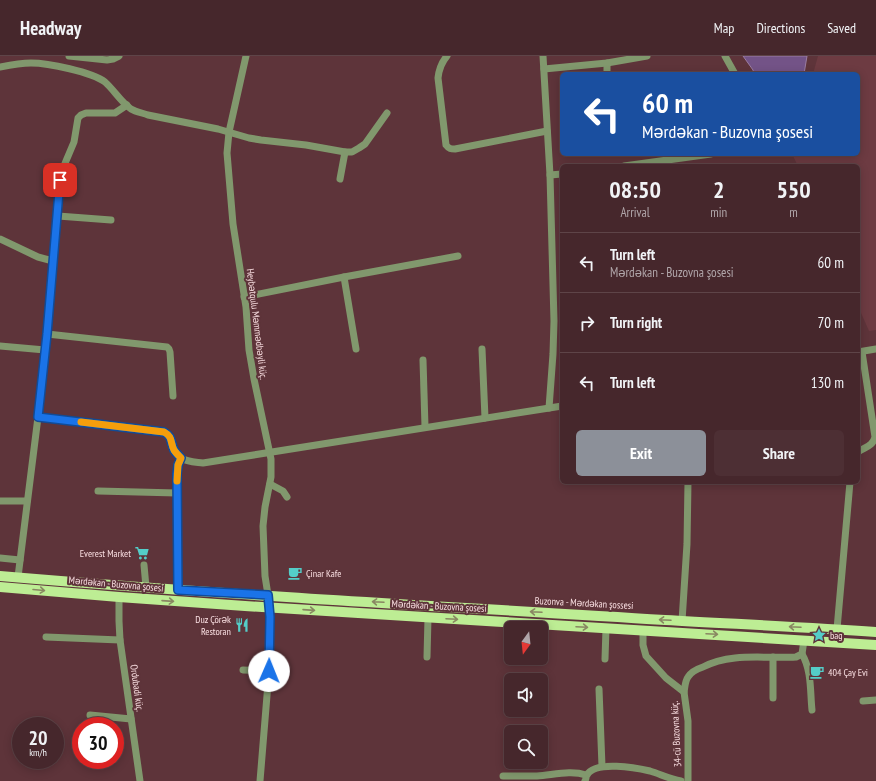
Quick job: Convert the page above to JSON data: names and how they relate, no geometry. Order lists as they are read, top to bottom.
{
  "streets": {
    "main road": ["Mərdəkan - Buzovna şosesi", "Buzonva - Mərdəkan şossesi"],
    "street": ["Heybətqulu Məmmədbəyli küç.", "Ordubadi küç.", "34-cü Buzovna küç."]
  },
  "crossings": [
    ["Heybətqulu Məmmədbəyli küç.", "Mərdəkan - Buzovna şosesi"],
    ["Mərdəkan - Buzovna şosesi", "Buzonva - Mərdəkan şossesi"],
    ["Mərdəkan - Buzovna şosesi", "Ordubadi küç."],
    ["Mərdəkan - Buzovna şosesi", "34-cü Buzovna küç."]
  ],
  "one_way": ["Buzonva - Mərdəkan şossesi"],
  "places": {
    "supermarket": ["Everest Market"],
    "cafe": ["Çinar Kafe", "404 Çay Evi"],
    "restaurant": ["Duz Çörək Restoran"],
    "place": ["bag"]
  },
  "north": "bottom",
  "page": {
    "header": "Headway",
    "nav": ["Map", "Directions", "Saved"],
    "turn": ["60 m", "Mərdəkan - Buzovna şosesi"],
    "eta": [
      "08:50",
      "Arrival",
      "2",
      "min",
      "550",
      "m"
    ],
    "list": [
      {
        "name": "Turn left",
        "note": "Mərdəkan - Buzovna şosesi",
        "value": "60 m"
      },
      {
        "name": "Turn right",
        "value": "70 m"
      },
      {
        "name": "Turn left",
        "value": "130 m"
      }
    ],
    "buttons": ["Exit", "Share"],
    "speed": "20 km/h",
    "limit": "30"
  }
}
